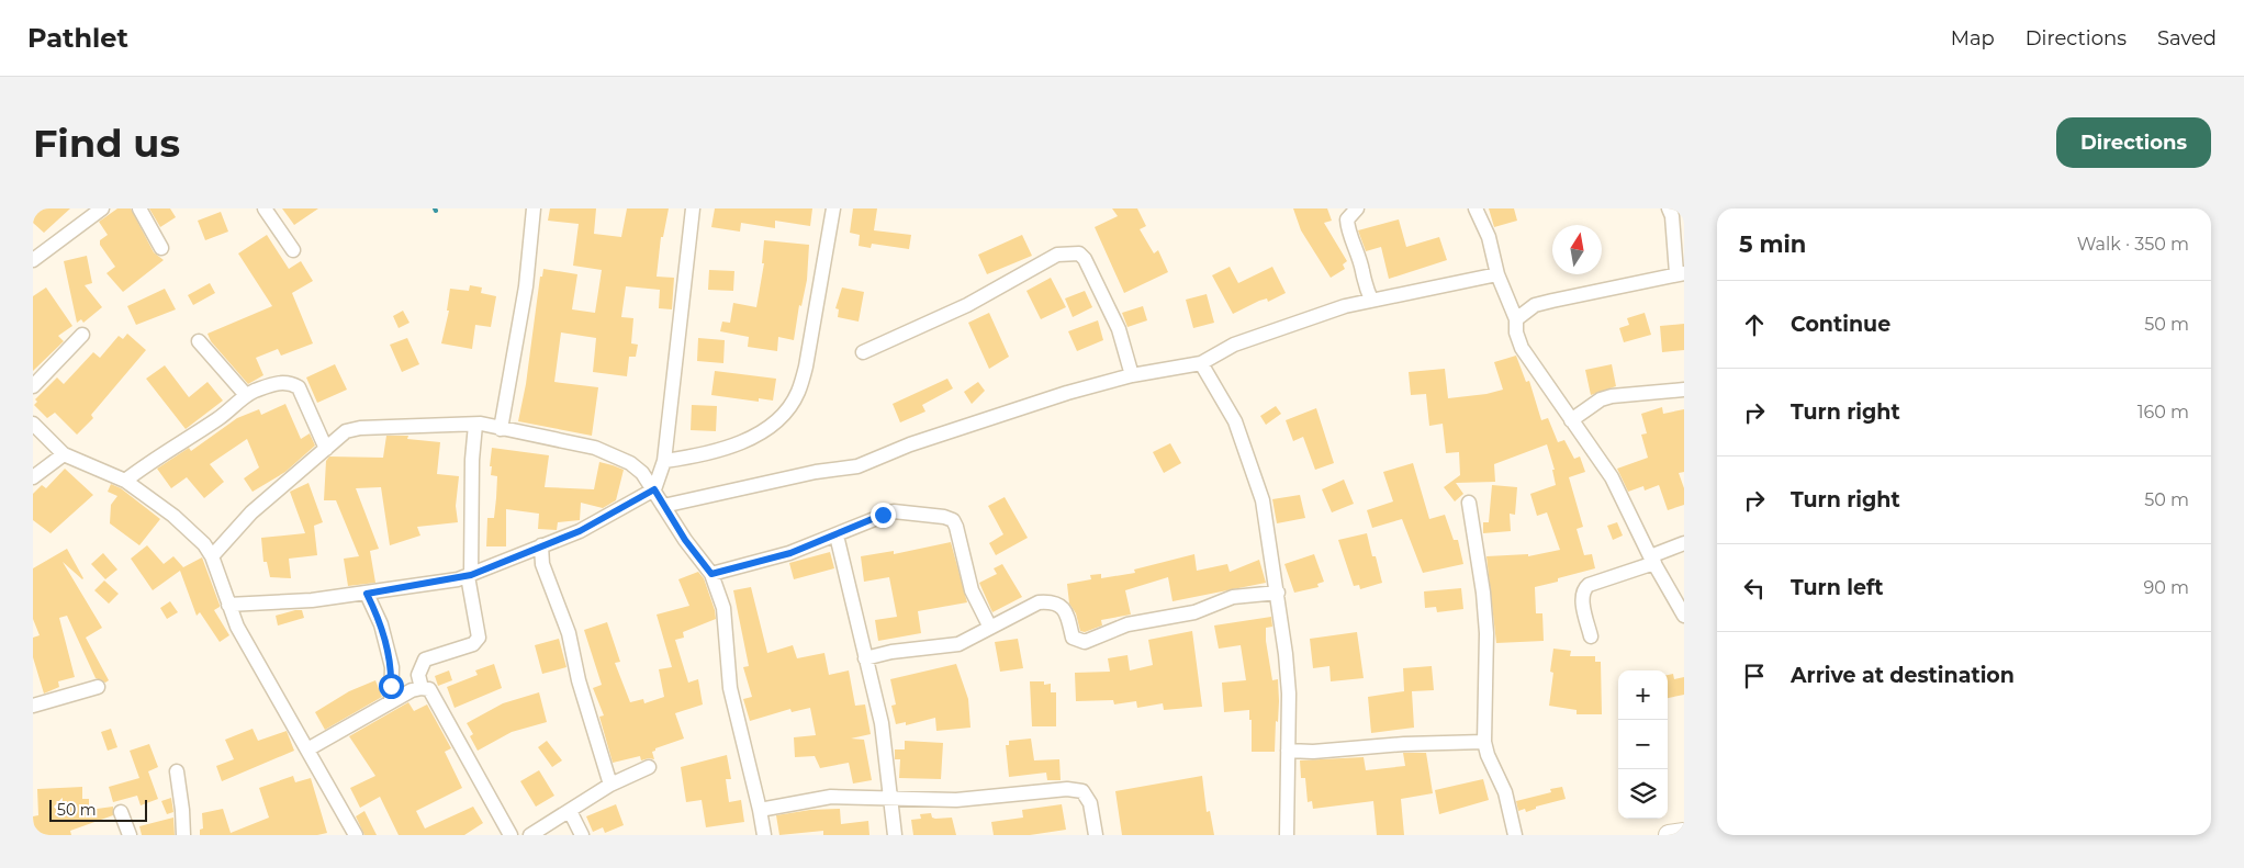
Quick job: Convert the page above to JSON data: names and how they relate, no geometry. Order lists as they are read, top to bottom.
{
  "scale_bar": "50 m",
  "north": "top",
  "page": {
    "header": "Pathlet",
    "nav": ["Map", "Directions", "Saved"],
    "buttons": "Directions",
    "title": "Find us",
    "heading": ["5 min", "Walk · 350 m"],
    "list": [
      ["Continue", "50 m"],
      ["Turn right", "160 m"],
      ["Turn right", "50 m"],
      ["Turn left", "90 m"],
      "Arrive at destination"
    ],
    "map_buttons": ["+", "−"],
    "scale": "50 m"
  }
}
